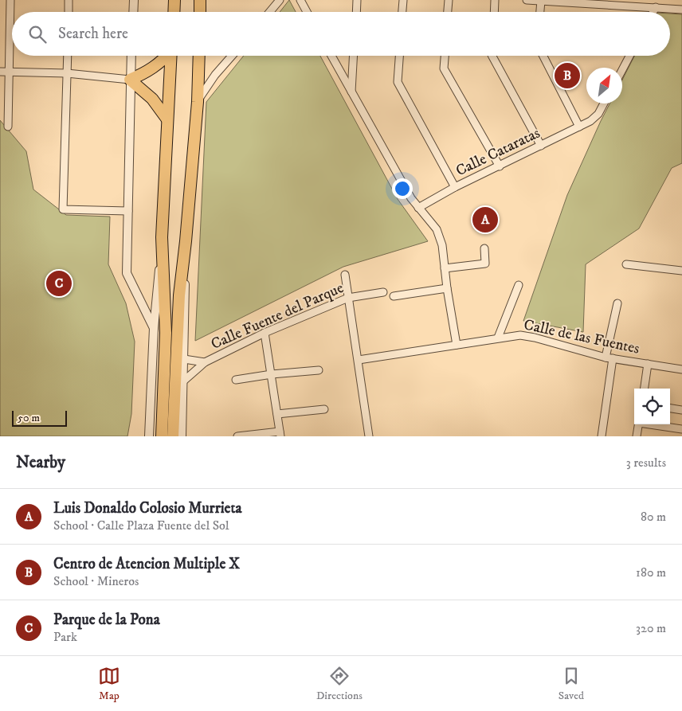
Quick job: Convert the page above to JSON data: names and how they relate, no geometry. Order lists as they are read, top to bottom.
{
  "streets": {
    "street": ["Calle Cataratas", "Calle Fuente del Parque", "Calle de las Fuentes"]
  },
  "scale_bar": "50 m",
  "north": "top right",
  "page": {
    "search": "Search here",
    "pins": ["B", "A", "C"],
    "scale": "50 m",
    "heading": ["Nearby", "3 results"],
    "list": [
      {
        "mark": "A",
        "name": "Luis Donaldo Colosio Murrieta",
        "note": "School · Calle Plaza Fuente del Sol",
        "value": "80 m"
      },
      {
        "mark": "B",
        "name": "Centro de Atencion Multiple X",
        "note": "School · Mineros",
        "value": "180 m"
      },
      {
        "mark": "C",
        "name": "Parque de la Pona",
        "note": "Park",
        "value": "320 m"
      }
    ],
    "nav": ["Map", "Directions", "Saved"]
  }
}
